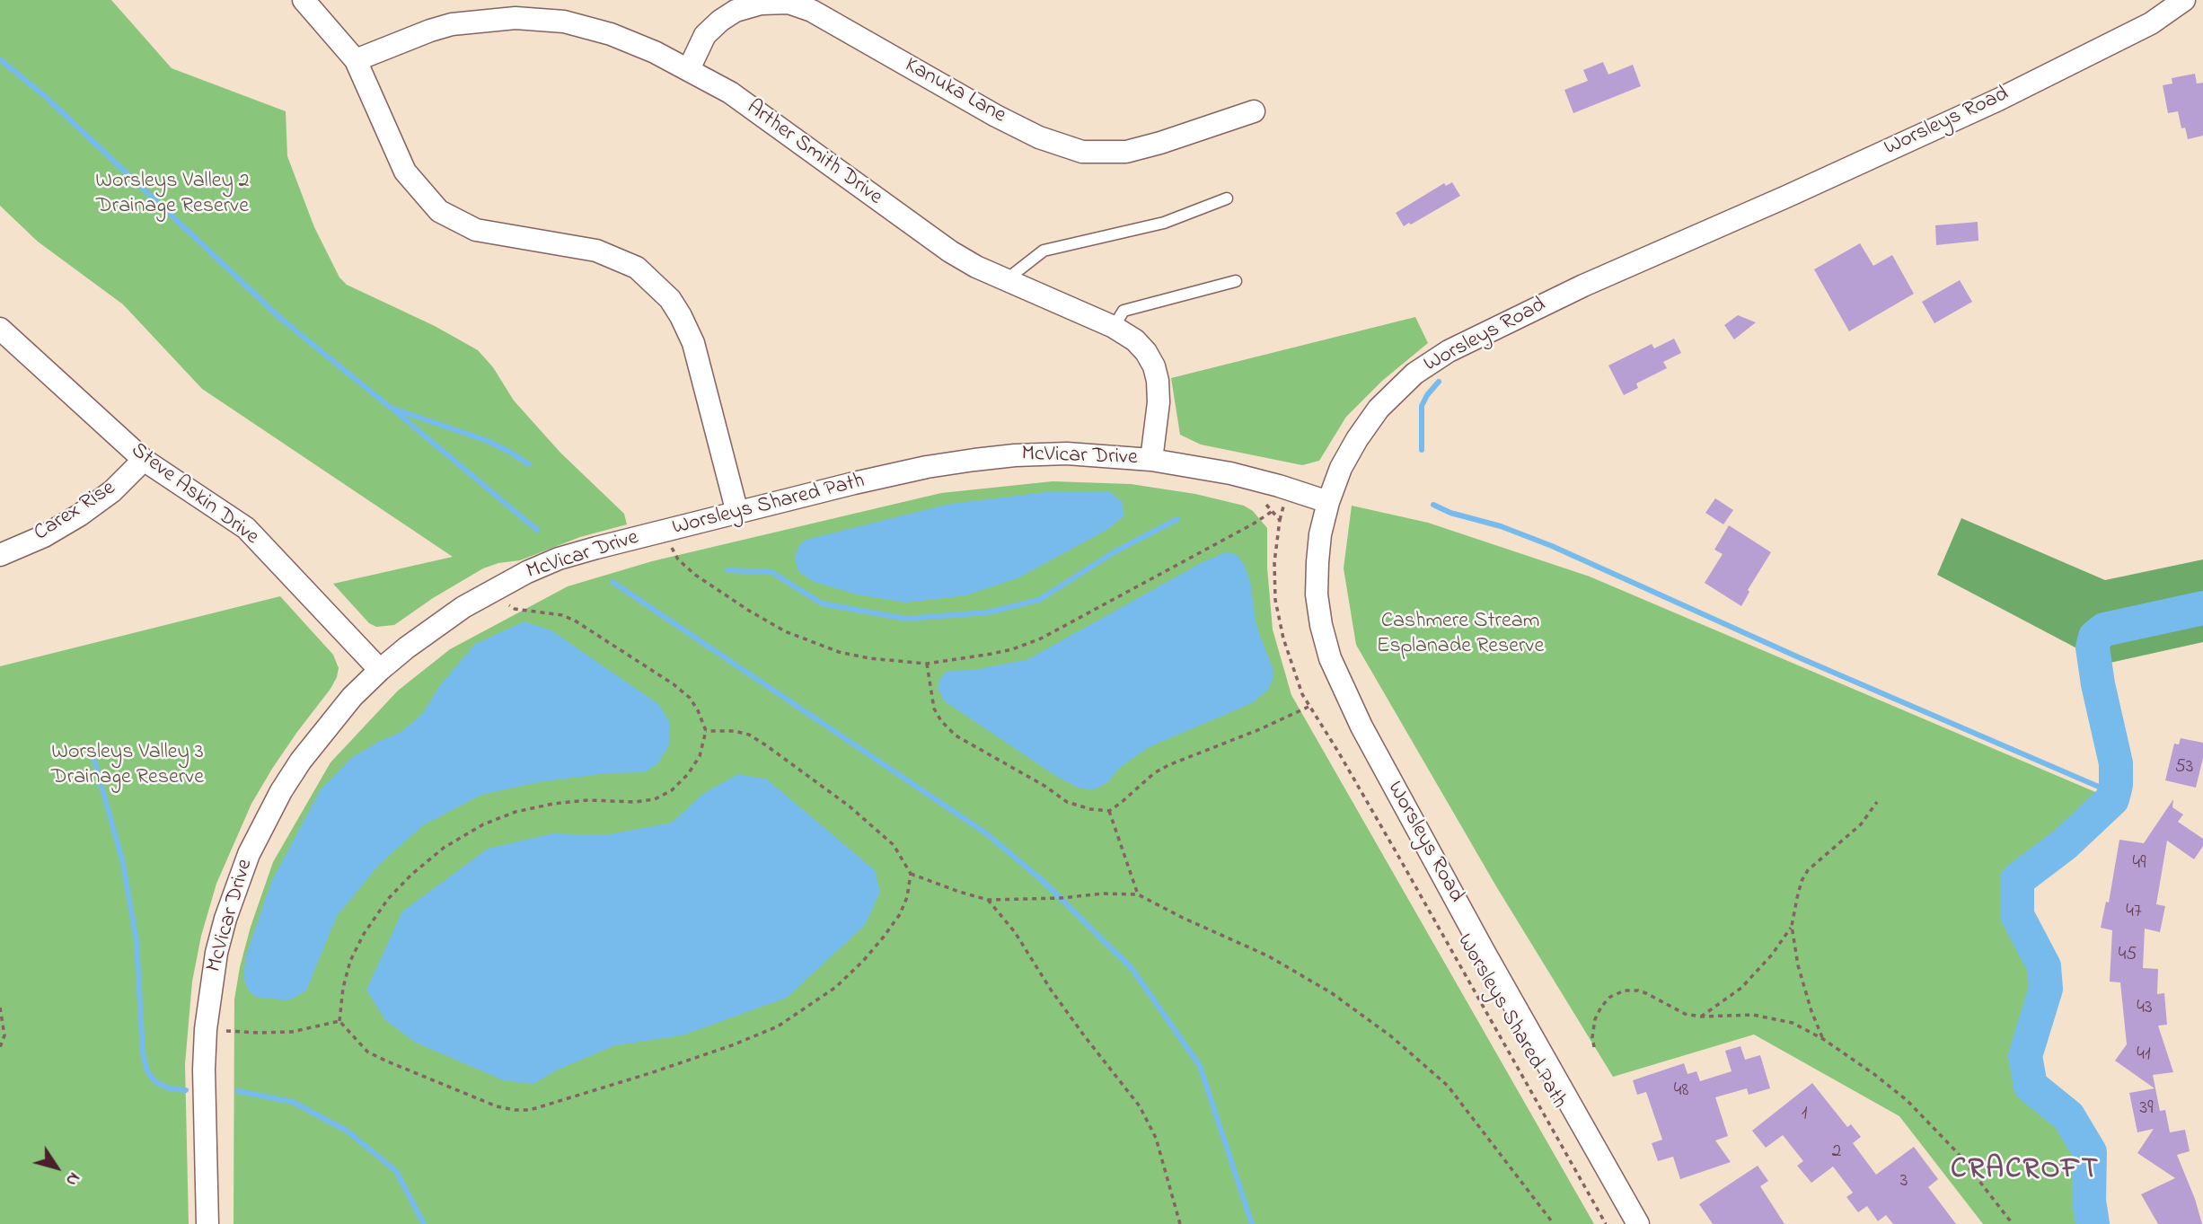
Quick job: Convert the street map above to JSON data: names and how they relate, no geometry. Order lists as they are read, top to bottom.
{
  "streets": {
    "street": [
      "Kanuka Lane",
      "Worsleys Road",
      "Arther Smith Drive",
      "McVicar Drive",
      "Steve Askin Drive",
      "Carex Rise"
    ],
    "path": ["Worsleys Shared Path"]
  },
  "crossings": [
    ["Kanuka Lane", "Arther Smith Drive"],
    ["Worsleys Road", "McVicar Drive"],
    ["Arther Smith Drive", "McVicar Drive"],
    ["McVicar Drive", "Steve Askin Drive"],
    ["Steve Askin Drive", "Carex Rise"]
  ],
  "districts": ["CRACROFT"],
  "parks": ["Worsleys Valley 2 Drainage Reserve", "Cashmere Stream Esplanade Reserve", "Worsleys Valley 3 Drainage Reserve"],
  "house_numbers": [
    "53",
    "49",
    "47",
    "45",
    "43",
    "41",
    "48",
    "39",
    "1",
    "2",
    "3"
  ],
  "north": "bottom right"
}
